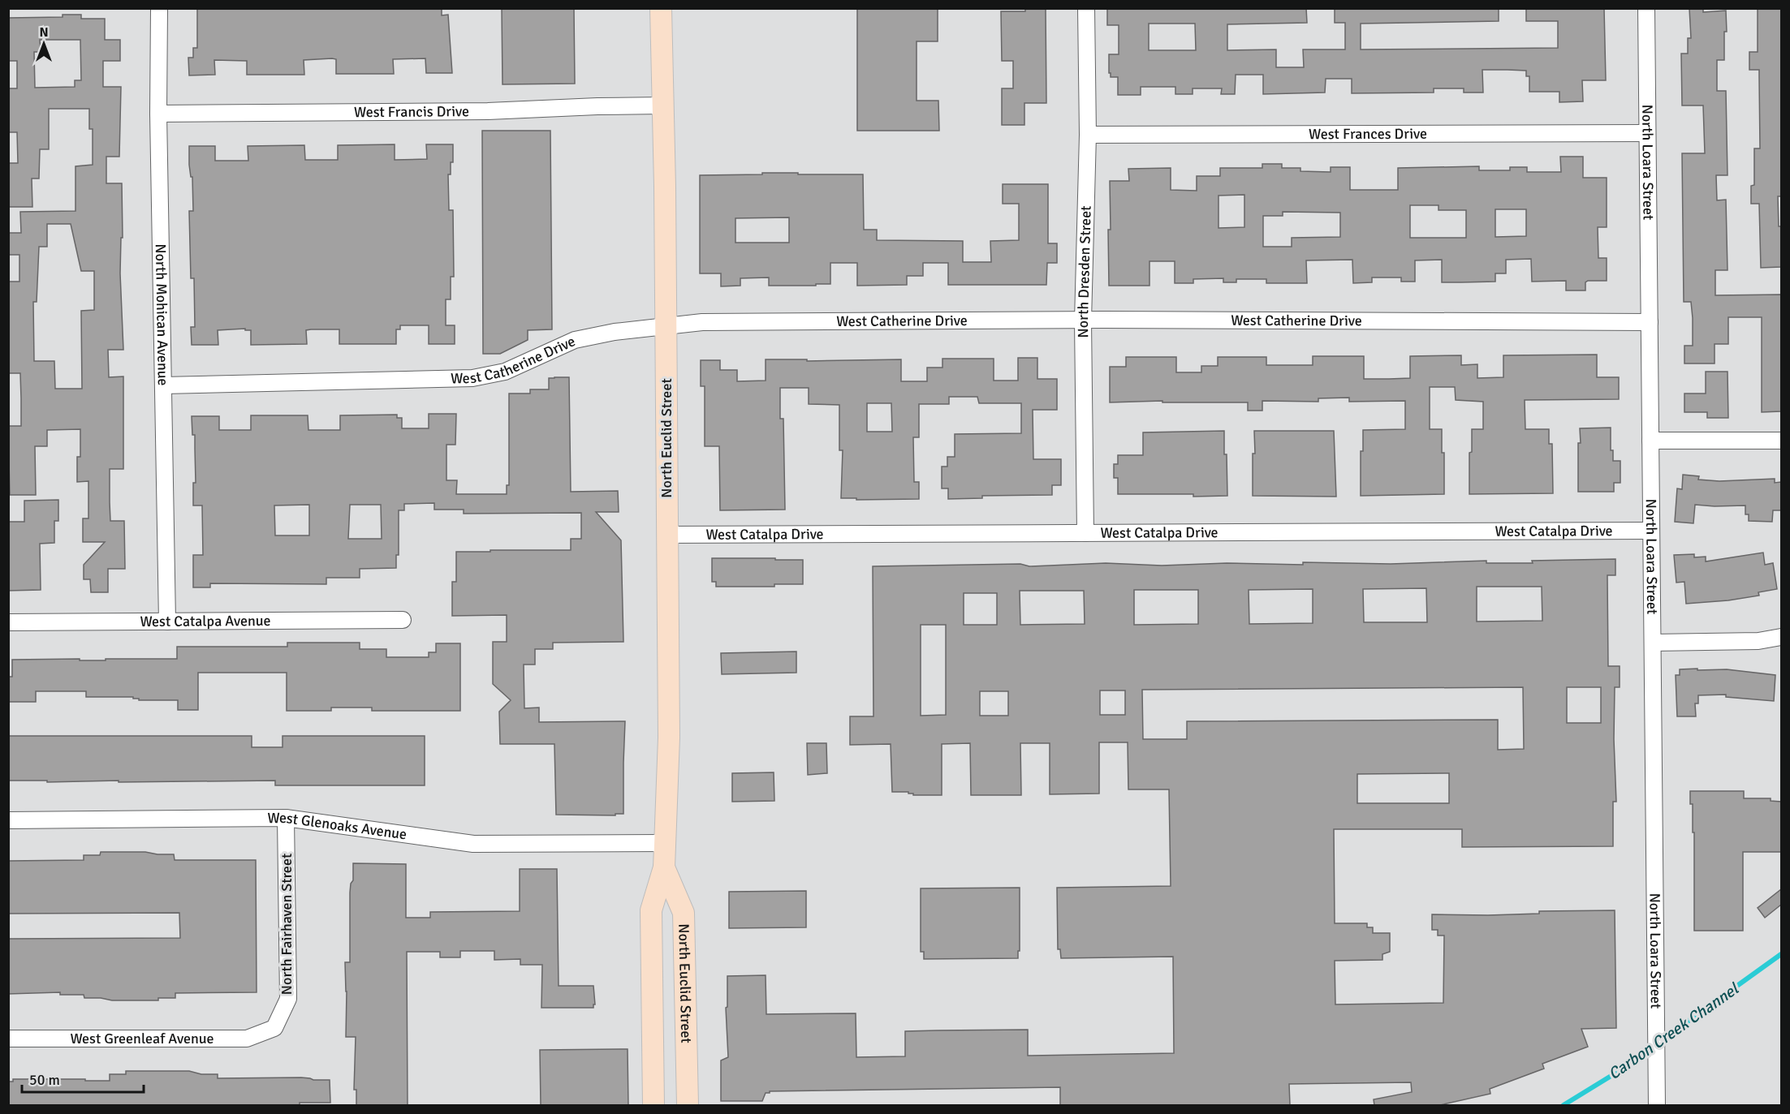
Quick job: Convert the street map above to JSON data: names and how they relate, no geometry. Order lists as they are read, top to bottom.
{
  "streets": {
    "main road": ["North Euclid Street"],
    "street": [
      "West Francis Drive",
      "West Frances Drive",
      "North Loara Street",
      "North Dresden Street",
      "North Mohican Avenue",
      "West Catherine Drive",
      "West Catalpa Drive",
      "West Catalpa Avenue",
      "West Glenoaks Avenue",
      "North Fairhaven Street",
      "West Greenleaf Avenue"
    ]
  },
  "crossings": [
    ["West Francis Drive", "North Mohican Avenue"],
    ["West Francis Drive", "North Euclid Street"],
    ["West Frances Drive", "North Loara Street"],
    ["West Frances Drive", "North Dresden Street"],
    ["North Loara Street", "West Catherine Drive"],
    ["North Loara Street", "West Catalpa Drive"],
    ["North Dresden Street", "West Catherine Drive"],
    ["North Dresden Street", "West Catalpa Drive"],
    ["North Mohican Avenue", "West Catherine Drive"],
    ["North Mohican Avenue", "West Catalpa Avenue"],
    ["West Catherine Drive", "North Euclid Street"],
    ["North Euclid Street", "West Catalpa Drive"],
    ["North Euclid Street", "West Glenoaks Avenue"],
    ["West Glenoaks Avenue", "North Fairhaven Street"],
    ["North Fairhaven Street", "West Greenleaf Avenue"]
  ],
  "water": ["Carbon Creek Channel"],
  "scale_bar": "50 m",
  "north": "top"
}
